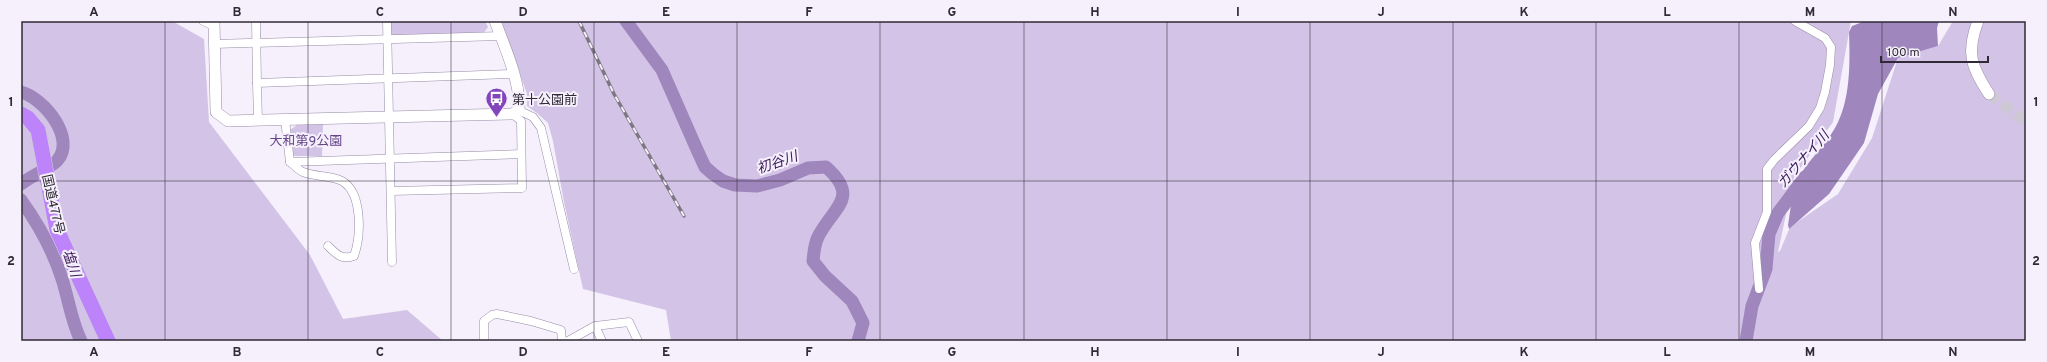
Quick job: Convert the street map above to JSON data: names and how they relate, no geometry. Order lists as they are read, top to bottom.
{
  "streets": {
    "highway": ["国道477号"]
  },
  "water": ["ガウナイ川", "初谷川", "塩川"],
  "parks": ["大和第9公園"],
  "places": {
    "bus stop": ["第十公園前"]
  },
  "scale_bar": "100 m",
  "grid": {
    "columns": [
      "A",
      "B",
      "C",
      "D",
      "E",
      "F",
      "G",
      "H",
      "I",
      "J",
      "K",
      "L",
      "M",
      "N"
    ],
    "rows": ["1", "2"]
  }
}
